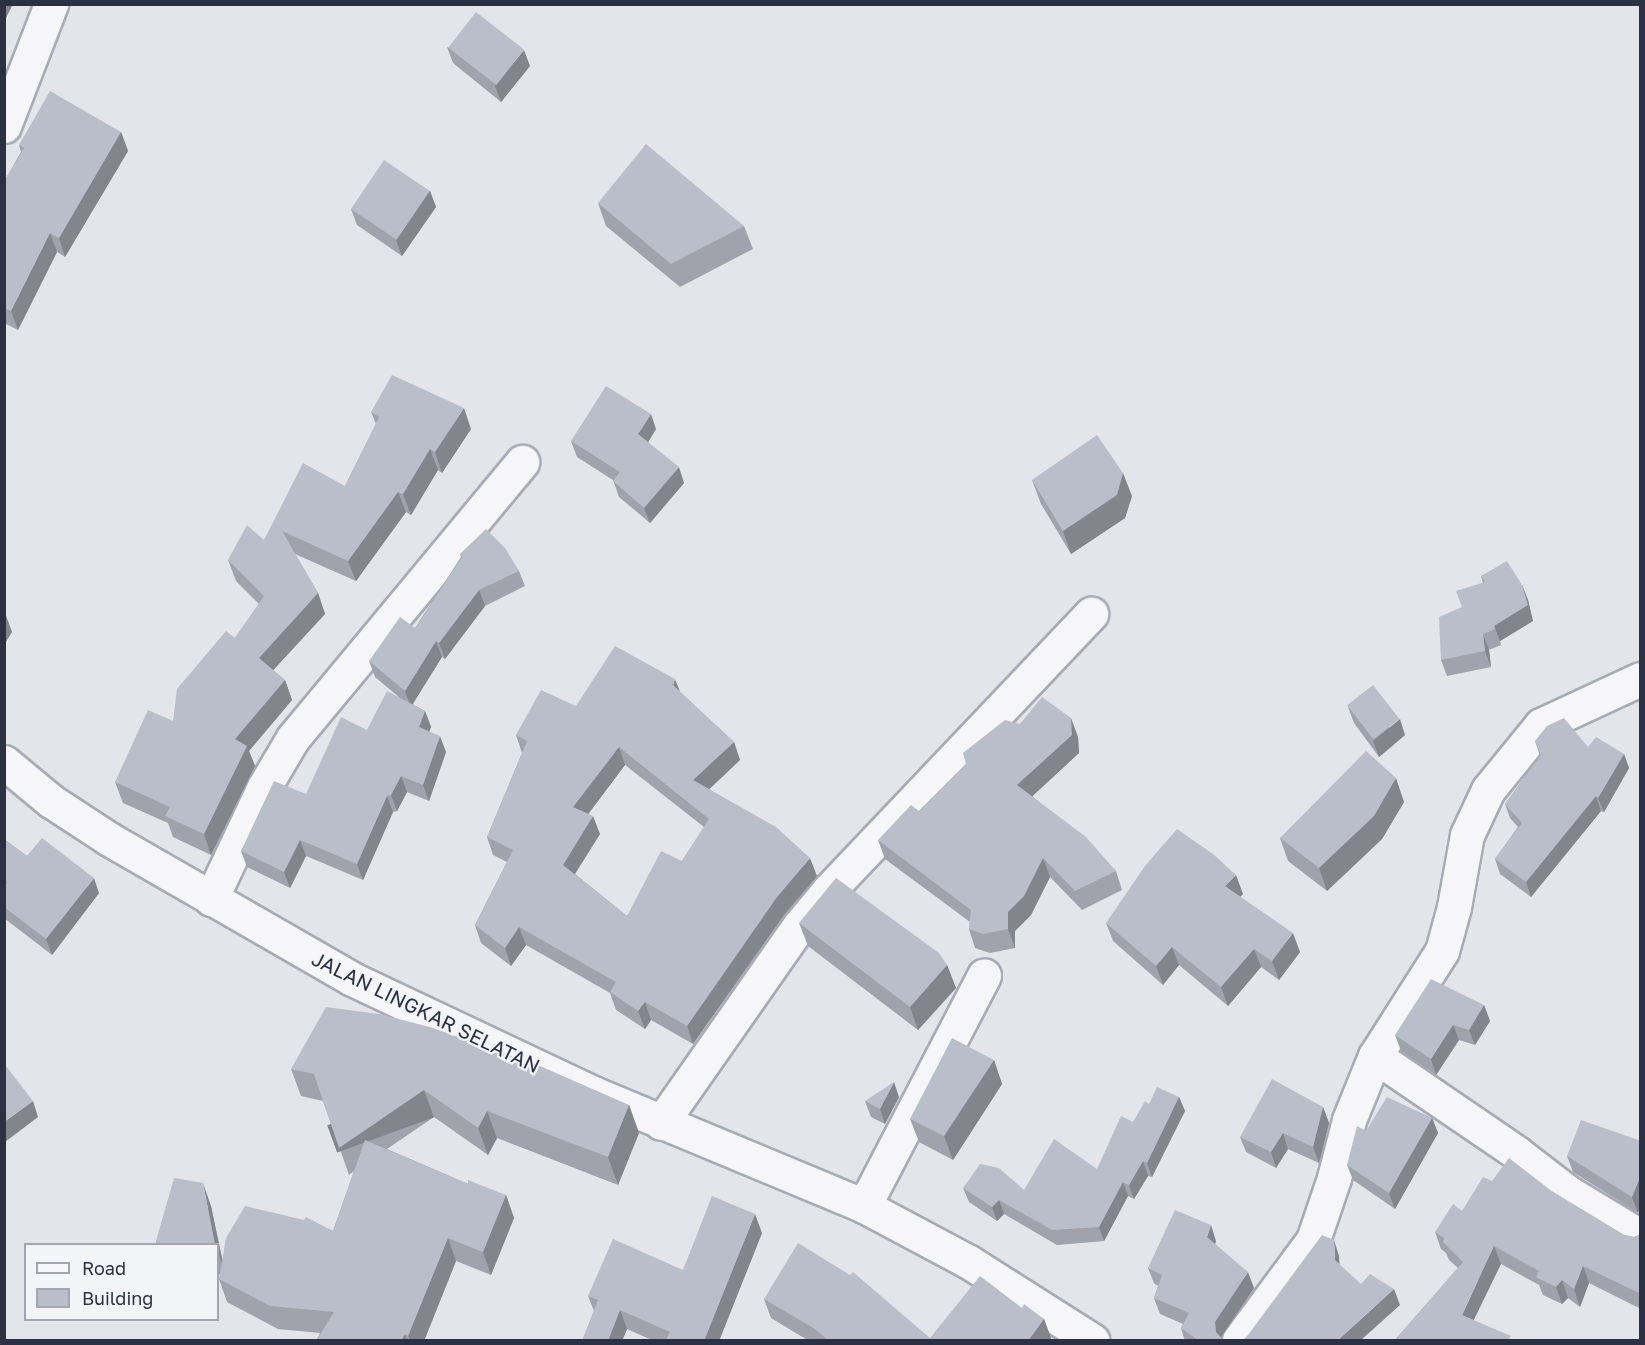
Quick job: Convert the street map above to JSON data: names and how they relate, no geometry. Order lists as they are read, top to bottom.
{
  "streets": {
    "street": ["JALAN LINGKAR SELATAN"]
  },
  "legend": ["Road", "Building"]
}
